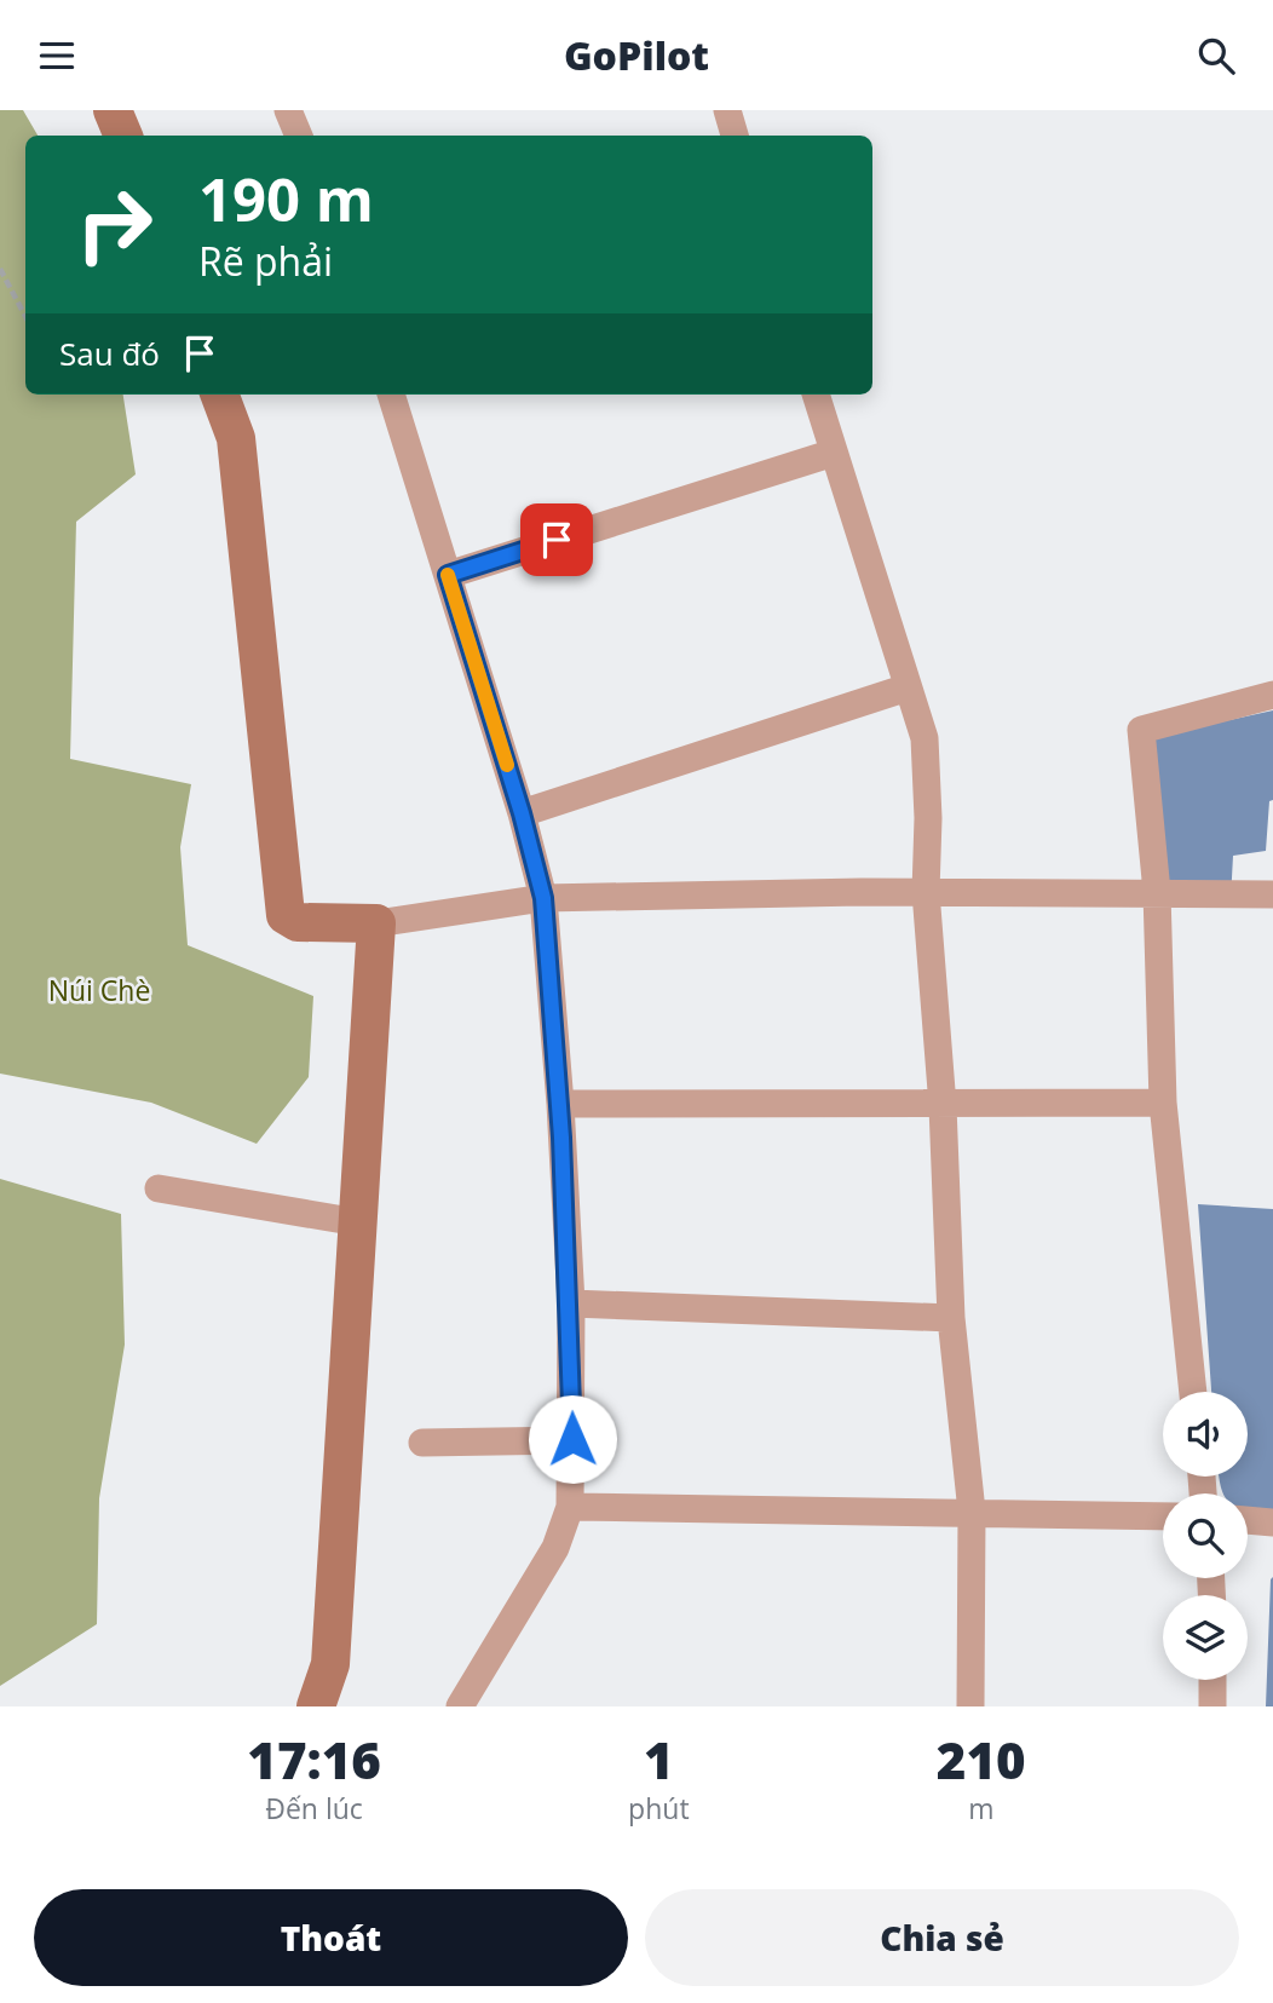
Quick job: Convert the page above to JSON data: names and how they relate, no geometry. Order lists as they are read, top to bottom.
{
  "parks": ["Núi Chè"],
  "page": {
    "header": "GoPilot",
    "turn": ["190 m", "Rẽ phải"],
    "then": "Sau đó",
    "eta": [
      "17:16",
      "Đến lúc",
      "1",
      "phút",
      "210",
      "m"
    ],
    "buttons": ["Thoát", "Chia sẻ"]
  }
}
